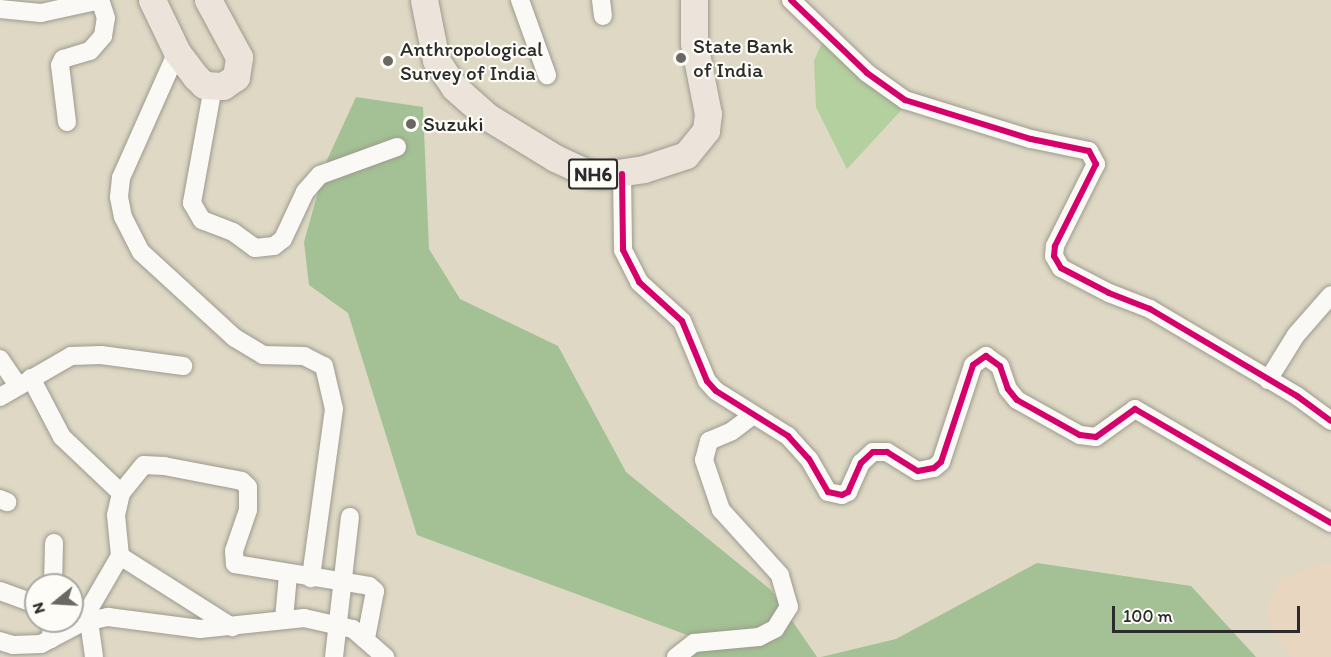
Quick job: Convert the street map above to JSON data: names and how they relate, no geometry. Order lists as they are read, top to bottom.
{
  "streets": {
    "highway": ["NH6"]
  },
  "places": ["State Bank of India", "Anthropological Survey of India", "Suzuki"],
  "scale_bar": "100 m",
  "north": "left"
}
